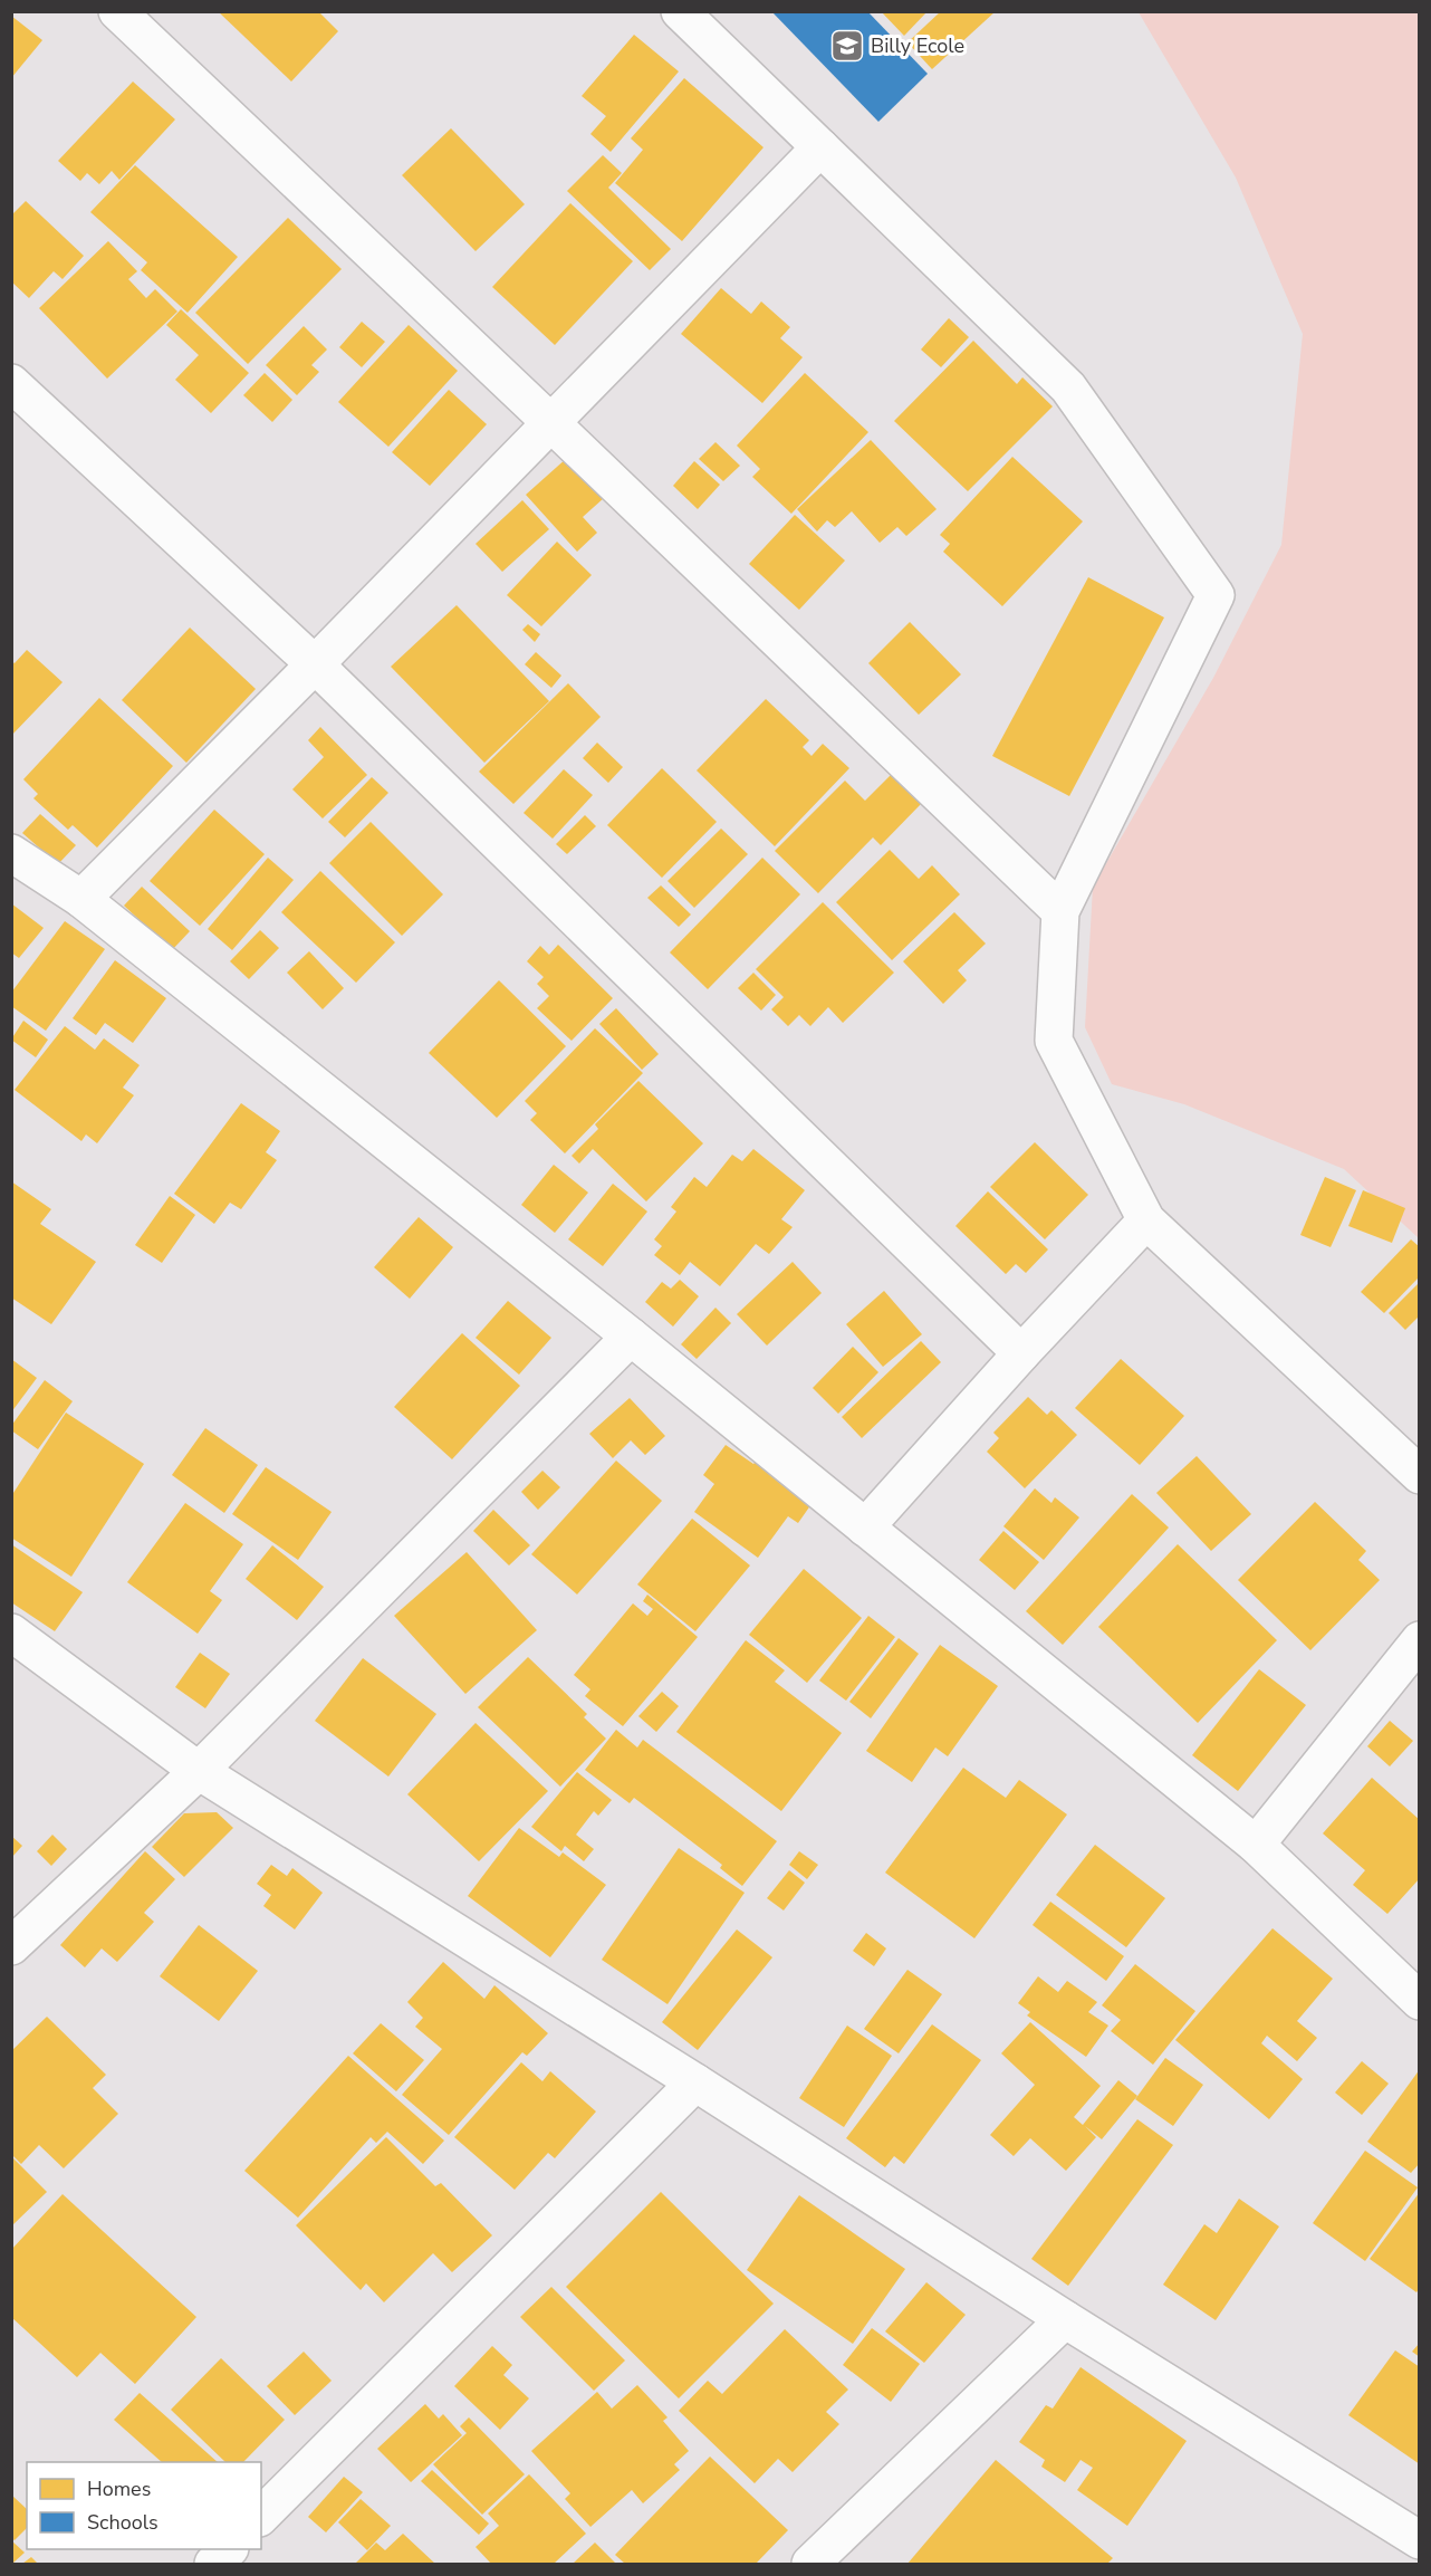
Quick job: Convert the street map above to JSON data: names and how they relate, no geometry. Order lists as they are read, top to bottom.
{
  "places": {
    "school or university": ["Billy Ecole"]
  },
  "legend": ["Homes", "Schools"]
}
